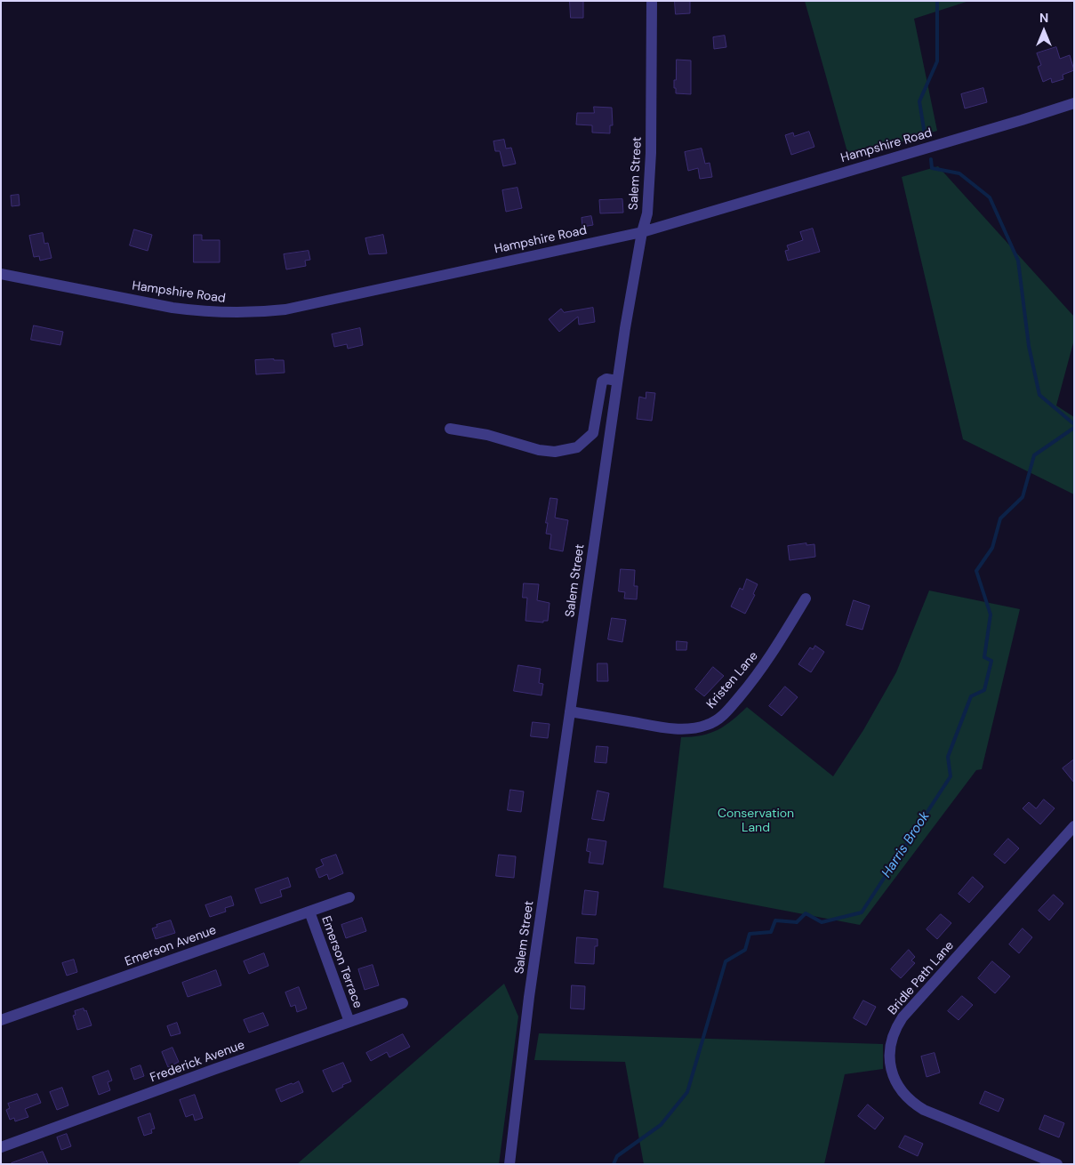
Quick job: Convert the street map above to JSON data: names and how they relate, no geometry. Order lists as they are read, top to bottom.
{
  "streets": {
    "street": [
      "Hampshire Road",
      "Salem Street",
      "Kristen Lane",
      "Emerson Avenue",
      "Emerson Terrace",
      "Bridle Path Lane",
      "Frederick Avenue"
    ]
  },
  "crossings": [
    ["Hampshire Road", "Salem Street"],
    ["Salem Street", "Kristen Lane"],
    ["Emerson Avenue", "Emerson Terrace"],
    ["Emerson Terrace", "Frederick Avenue"]
  ],
  "water": ["Harris Brook"],
  "parks": ["Conservation Land"],
  "north": "top"
}
